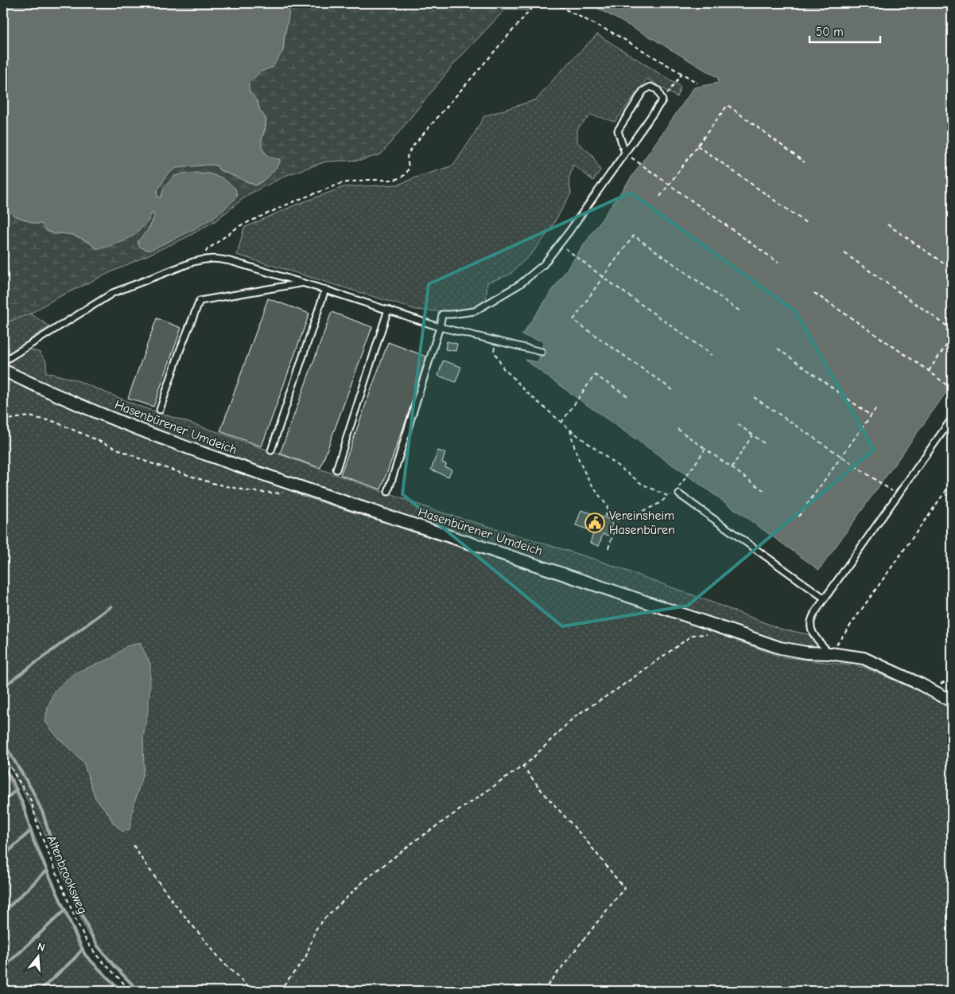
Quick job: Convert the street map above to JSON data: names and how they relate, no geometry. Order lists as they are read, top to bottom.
{
  "streets": {
    "street": ["Hasenbürener Umdeich"],
    "path": ["Altenbrooksweg"]
  },
  "places": {
    "public building": ["Vereinsheim Hasenbüren"]
  },
  "scale_bar": "50 m",
  "north": "top"
}
